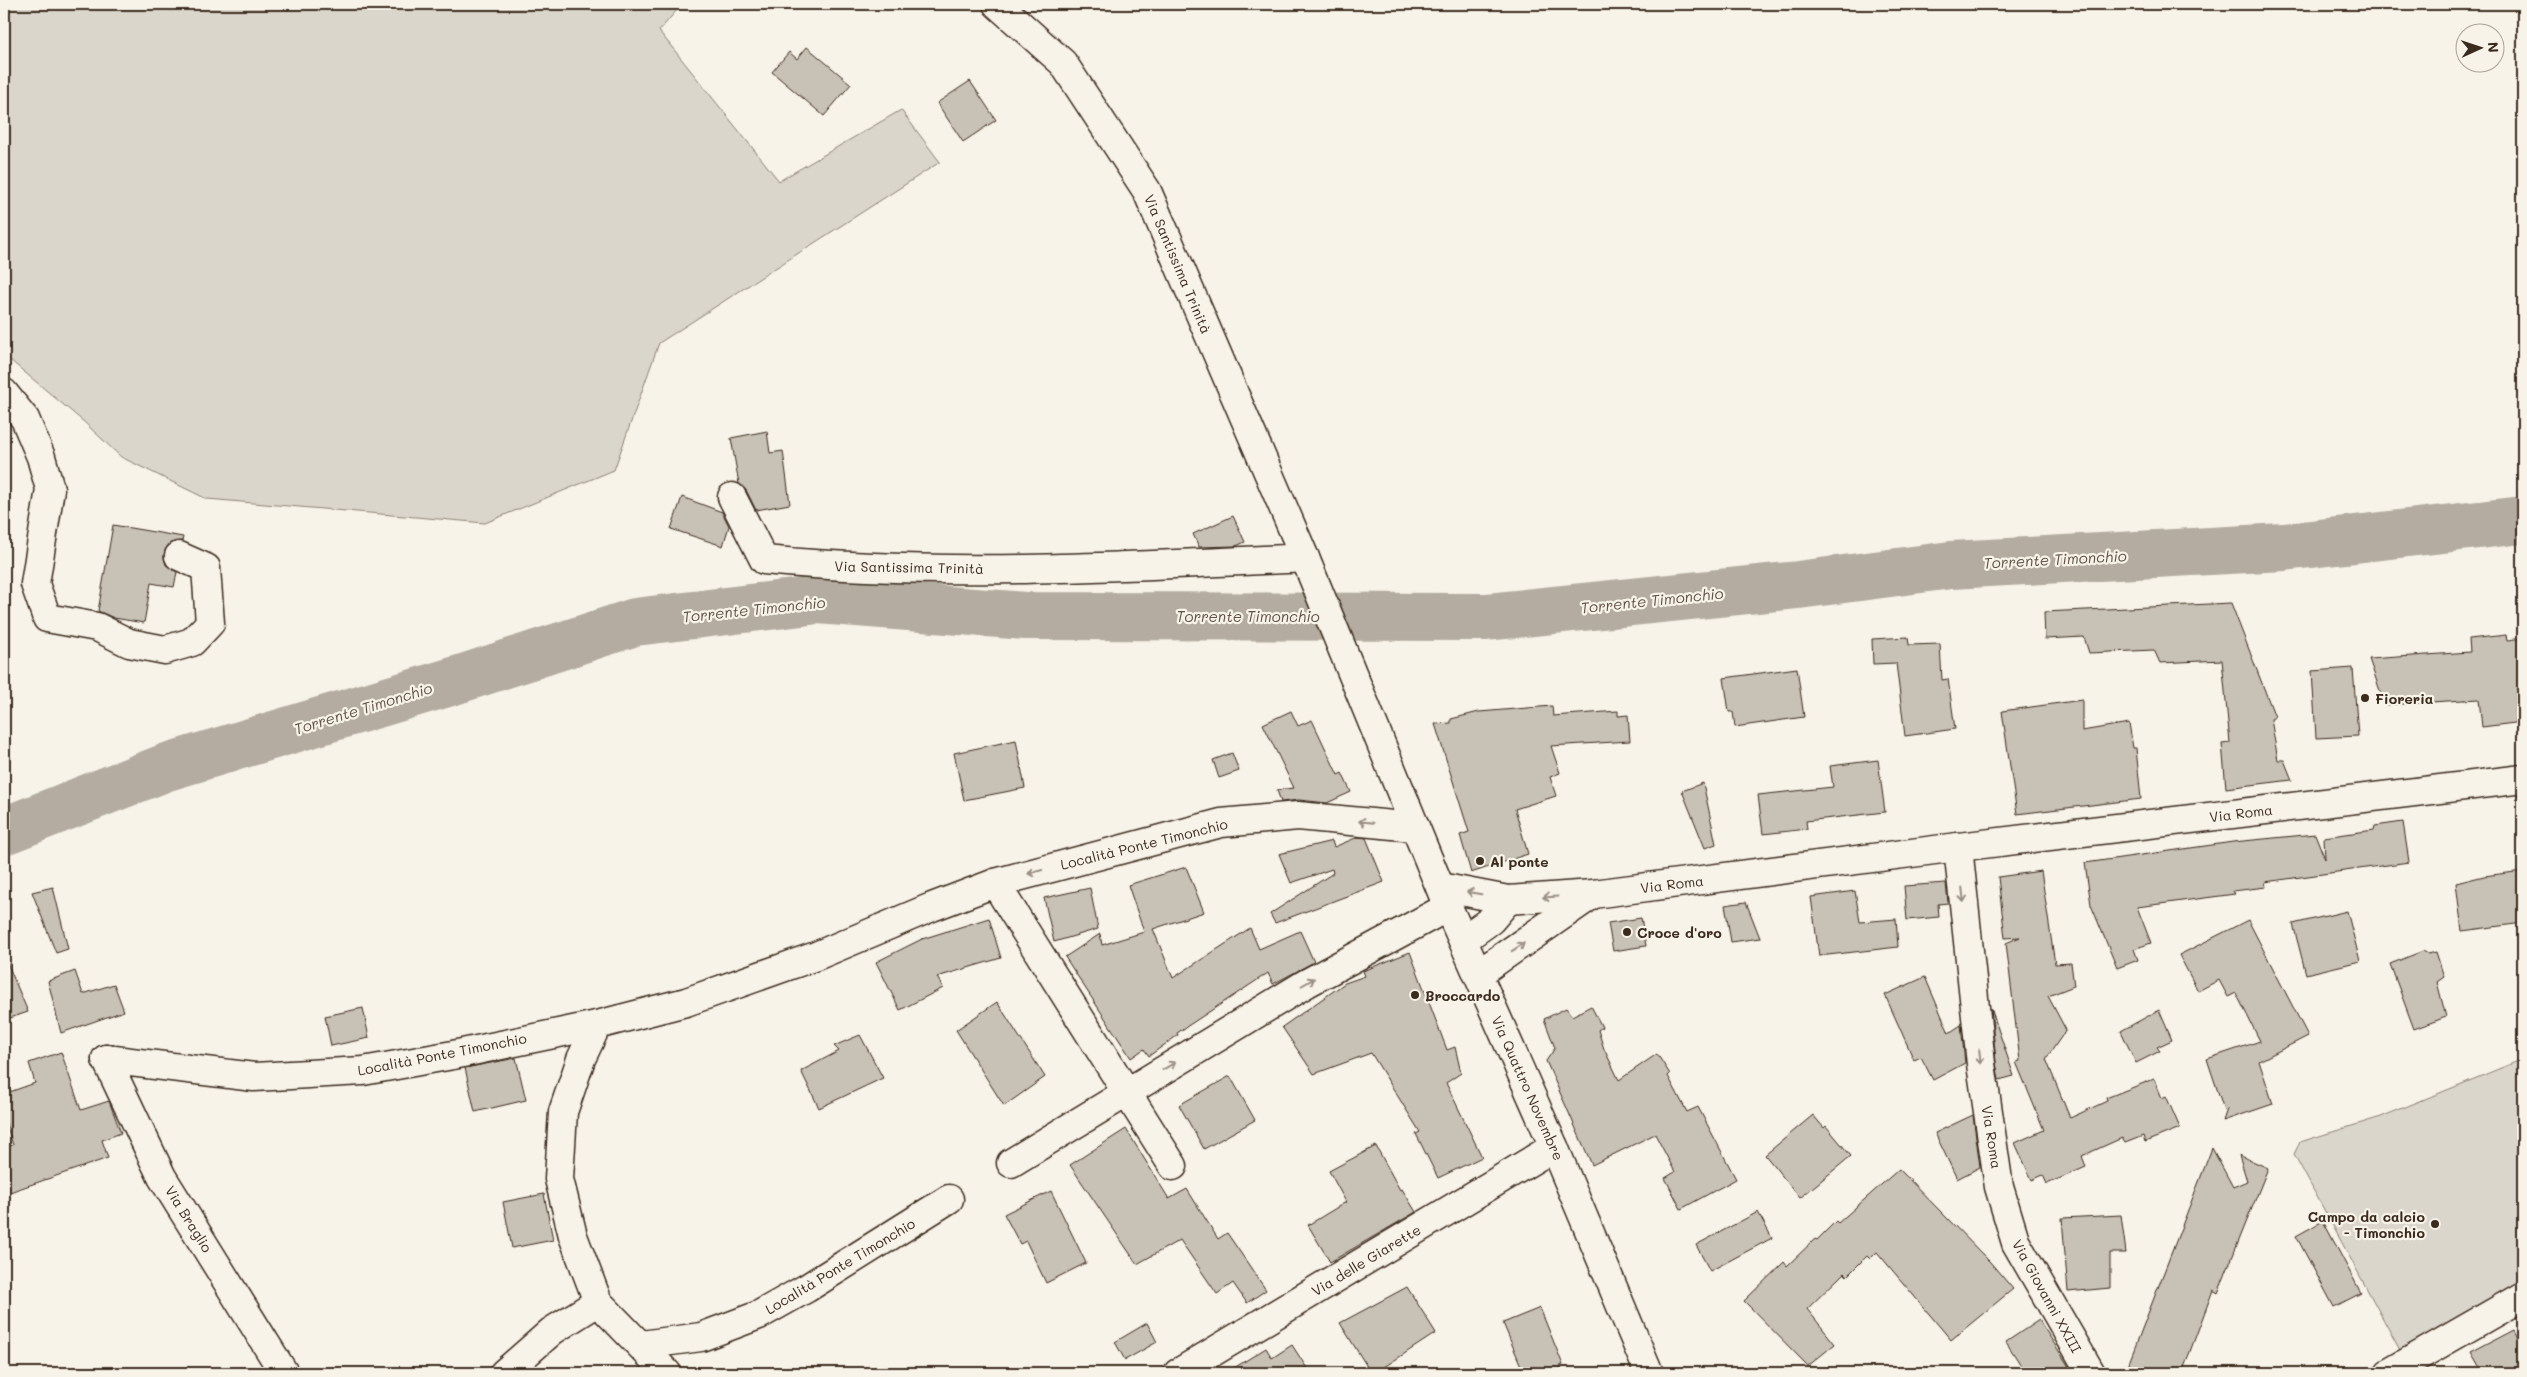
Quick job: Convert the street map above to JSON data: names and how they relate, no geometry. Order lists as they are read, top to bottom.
{
  "streets": {
    "street": [
      "Via Santissima Trinità",
      "Via Roma",
      "Località Ponte Timonchio",
      "Via Quattro Novembre",
      "Via Braglio",
      "Via delle Giarette",
      "Via Giovanni XXIII"
    ]
  },
  "crossings": [
    ["Via Santissima Trinità", "Via Quattro Novembre"],
    ["Via Roma", "Via Quattro Novembre"],
    ["Via Roma", "Via Giovanni XXIII"],
    ["Località Ponte Timonchio", "Via Quattro Novembre"],
    ["Località Ponte Timonchio", "Via Braglio"],
    ["Via Quattro Novembre", "Via delle Giarette"]
  ],
  "water": ["Torrente Timonchio"],
  "places": [
    "Fioreria",
    "Al ponte",
    "Croce d'oro",
    "Broccardo",
    "Campo da calcio - Timonchio"
  ],
  "north": "right"
}
